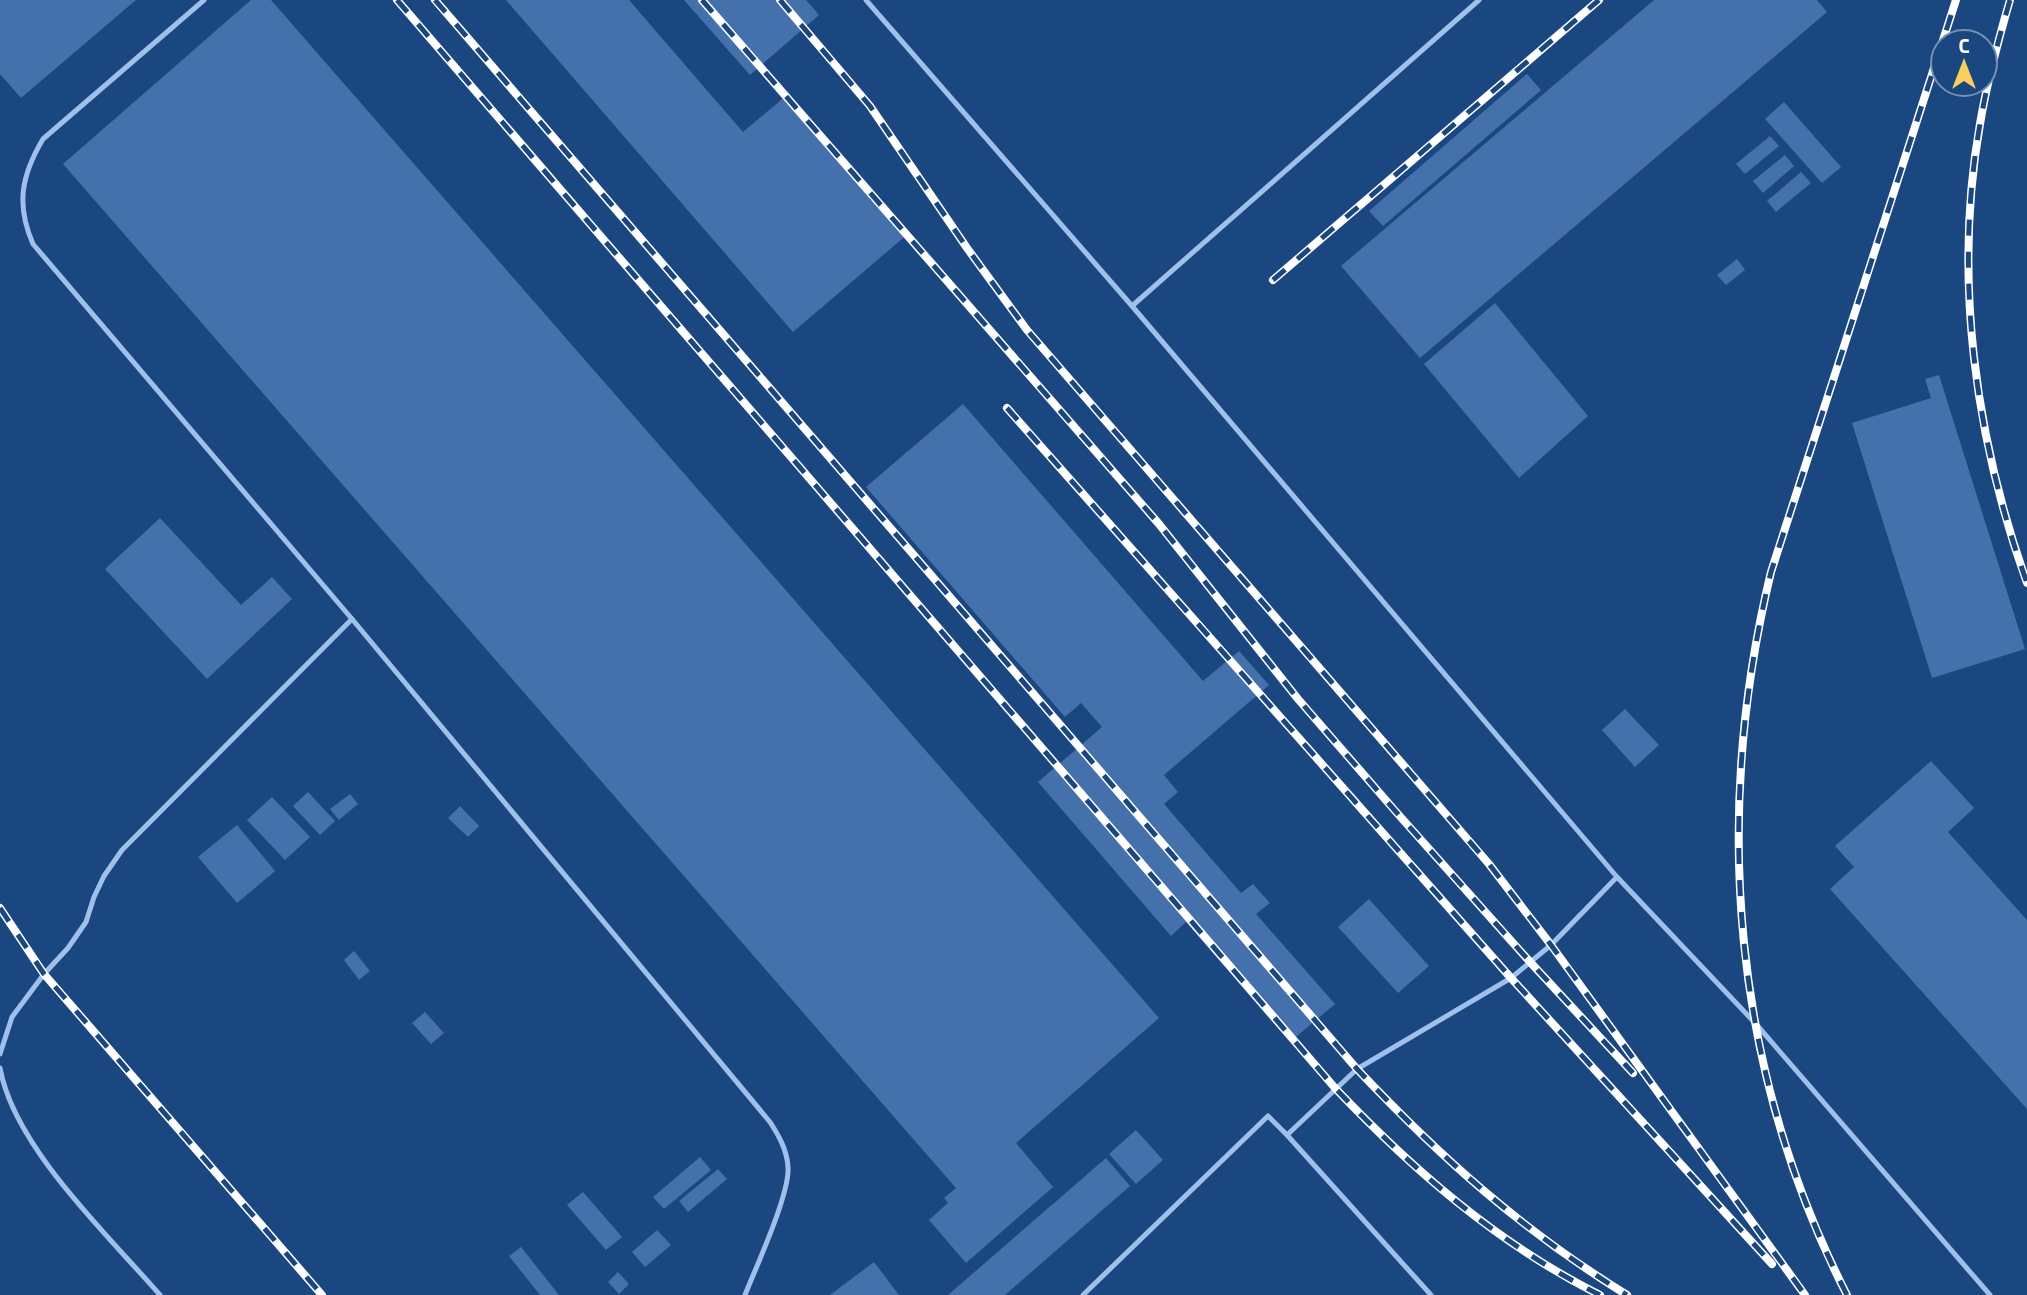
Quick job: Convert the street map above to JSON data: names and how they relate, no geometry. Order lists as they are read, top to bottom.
{
  "north": "top"
}
